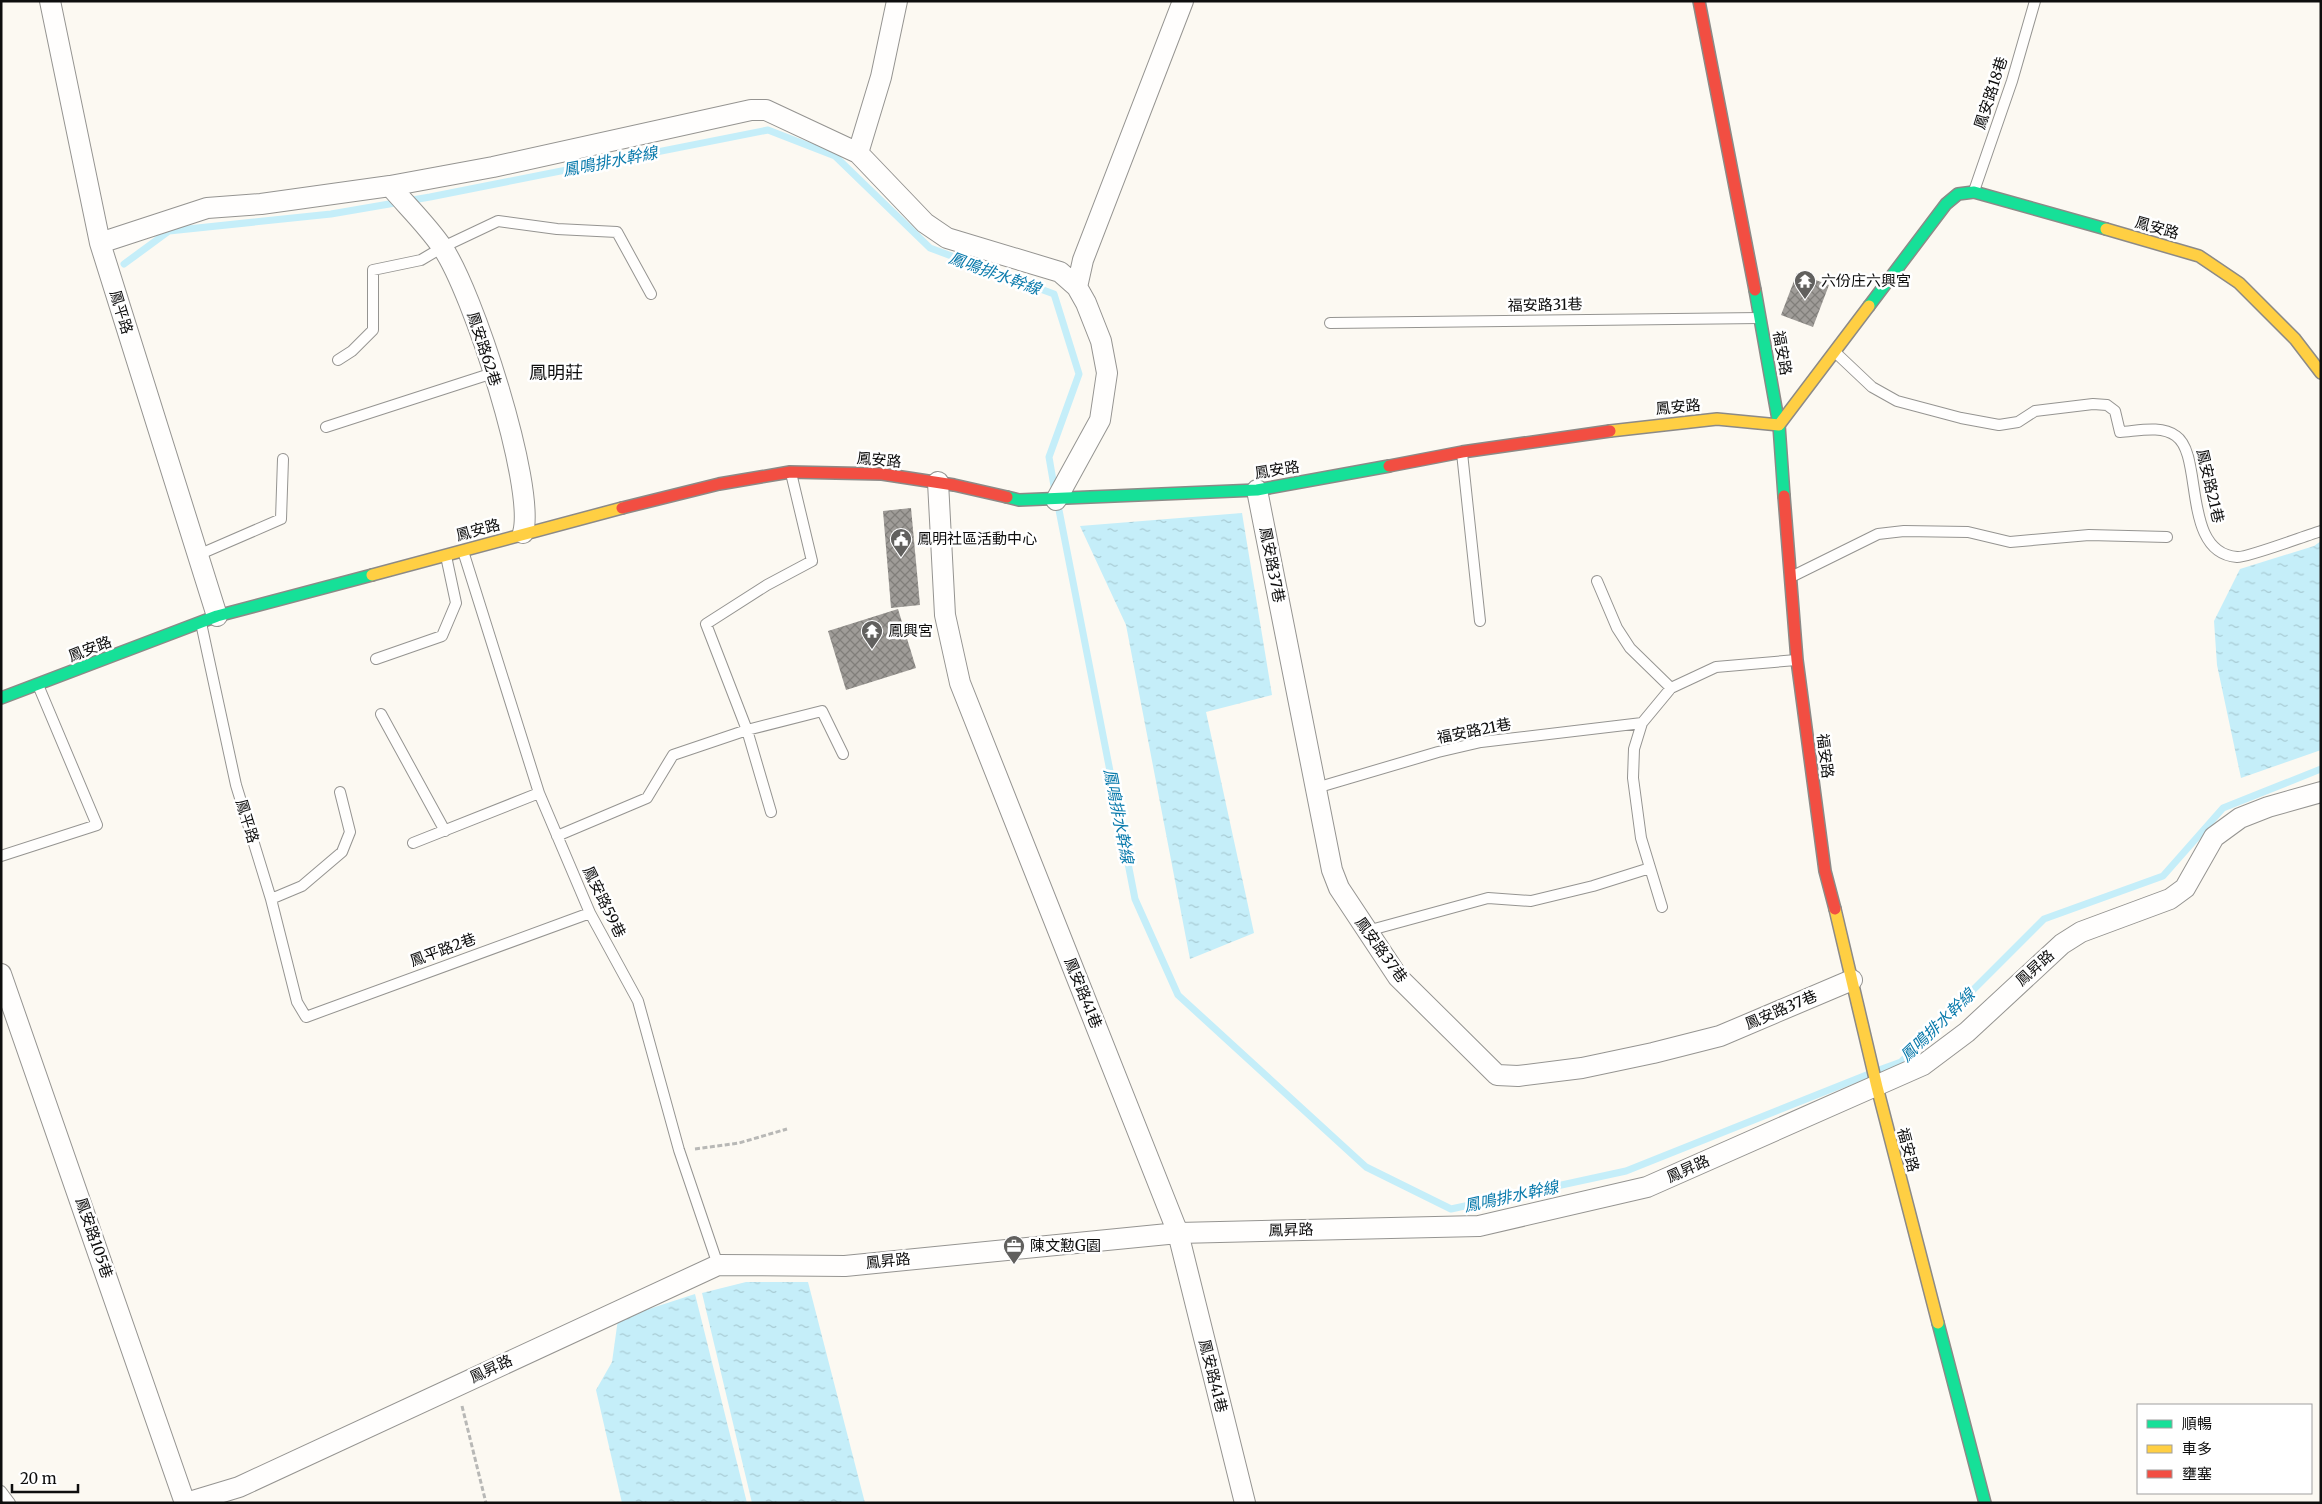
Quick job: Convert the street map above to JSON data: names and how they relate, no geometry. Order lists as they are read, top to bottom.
{
  "streets": {
    "street": [
      "鳳安路",
      "鳳平路",
      "鳳安路62巷",
      "福安路",
      "鳳安路37巷",
      "鳳昇路",
      "鳳安路41巷",
      "鳳安路105巷"
    ],
    "lane": [
      "鳳安路18巷",
      "福安路31巷",
      "鳳安路21巷",
      "福安路21巷",
      "鳳安路59巷",
      "鳳平路2巷"
    ]
  },
  "crossings": [
    ["鳳安路18巷", "鳳安路"],
    ["鳳安路", "鳳平路"],
    ["鳳安路", "鳳安路62巷"],
    ["鳳安路", "福安路"],
    ["鳳安路", "鳳安路37巷"],
    ["鳳安路", "鳳安路59巷"],
    ["鳳安路", "鳳安路41巷"],
    ["福安路31巷", "福安路"],
    ["鳳平路", "鳳平路2巷"],
    ["福安路", "鳳安路37巷"],
    ["福安路", "鳳昇路"],
    ["鳳安路37巷", "福安路21巷"],
    ["鳳安路59巷", "鳳平路2巷"],
    ["鳳安路59巷", "鳳昇路"],
    ["鳳昇路", "鳳安路41巷"],
    ["鳳昇路", "鳳安路105巷"]
  ],
  "districts": ["鳳明莊"],
  "water": ["鳳鳴排水幹線"],
  "places": {
    "temple": ["六份庄六興宮", "鳳興宮"],
    "public building": ["鳳明社區活動中心"],
    "office": ["陳文懃G園"]
  },
  "legend": ["順暢", "車多", "壅塞"],
  "scale_bar": "20 m"
}
